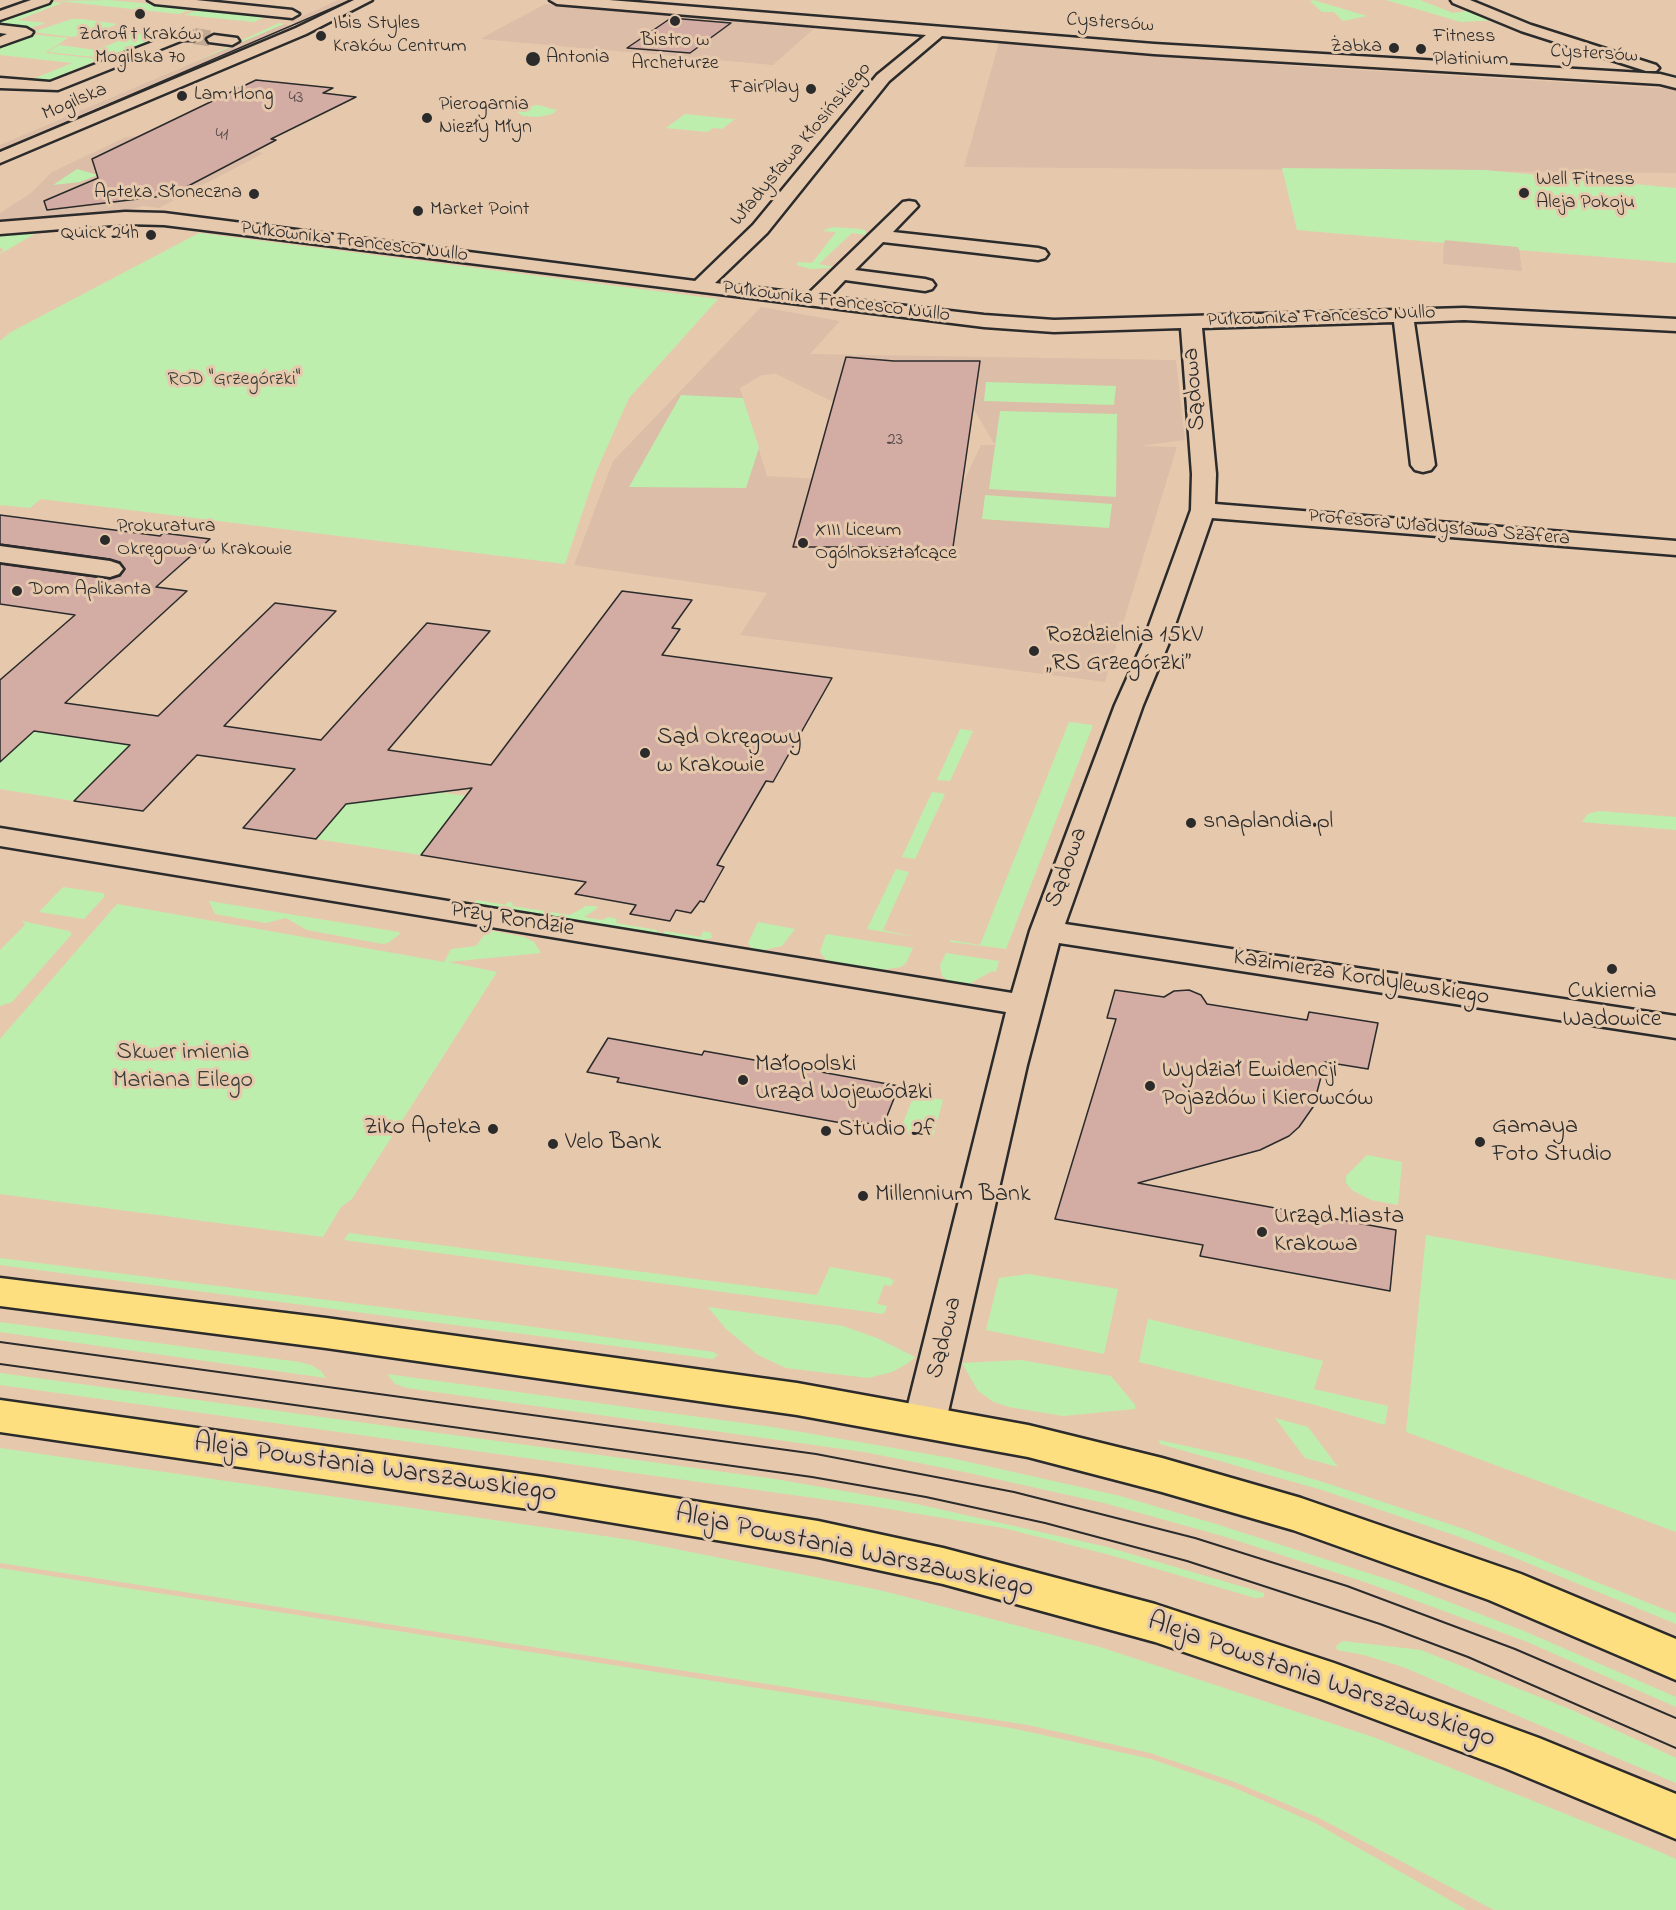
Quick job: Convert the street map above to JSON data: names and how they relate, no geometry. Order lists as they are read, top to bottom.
{
  "streets": {
    "main road": ["Aleja Powstania Warszawskiego"],
    "street": [
      "Cystersów",
      "Mogilska",
      "Władysława Kłosińskiego",
      "Pułkownika Francesco Nullo",
      "Sądowa",
      "Profesora Władysława Szafera",
      "Przy Rondzie",
      "Kazimierza Kordylewskiego"
    ]
  },
  "crossings": [
    ["Cystersów", "Władysława Kłosińskiego"],
    ["Władysława Kłosińskiego", "Pułkownika Francesco Nullo"],
    ["Pułkownika Francesco Nullo", "Sądowa"],
    ["Sądowa", "Profesora Władysława Szafera"],
    ["Sądowa", "Przy Rondzie"],
    ["Sądowa", "Kazimierza Kordylewskiego"]
  ],
  "parks": ["ROD \"Grzegórzki\"", "Skwer imienia Mariana Eilego"],
  "places": [
    "Zdrofit Kraków Mogilska 70",
    "Bistro w Archeturze",
    "Ibis Styles Kraków Centrum",
    "Żabka",
    "Fitness Platinium",
    "Antonia",
    "FairPlay",
    "Lam Hong",
    "Pierogarnia Niezły Młyn",
    "Well Fitness Aleja Pokoju",
    "Apteka Słoneczna",
    "Market Point",
    "Quick 24h",
    "Prokuratura Okręgowa w Krakowie",
    "XIII Liceum Ogólnokształcące",
    "Dom Aplikanta",
    "Rozdzielnia 15kV „RS Grzegórzki”",
    "Sąd Okręgowy w Krakowie",
    "snaplandia.pl",
    "Cukiernia Wadowice",
    "Małopolski Urząd Wojewódzki",
    "Wydział Ewidencji Pojazdów i Kierowców",
    "Ziko Apteka",
    "Studio 2f",
    "Gamaya Foto Studio",
    "Velo Bank",
    "Millennium Bank",
    "Urząd Miasta Krakowa"
  ],
  "house_numbers": ["43", "41", "23"]
}
